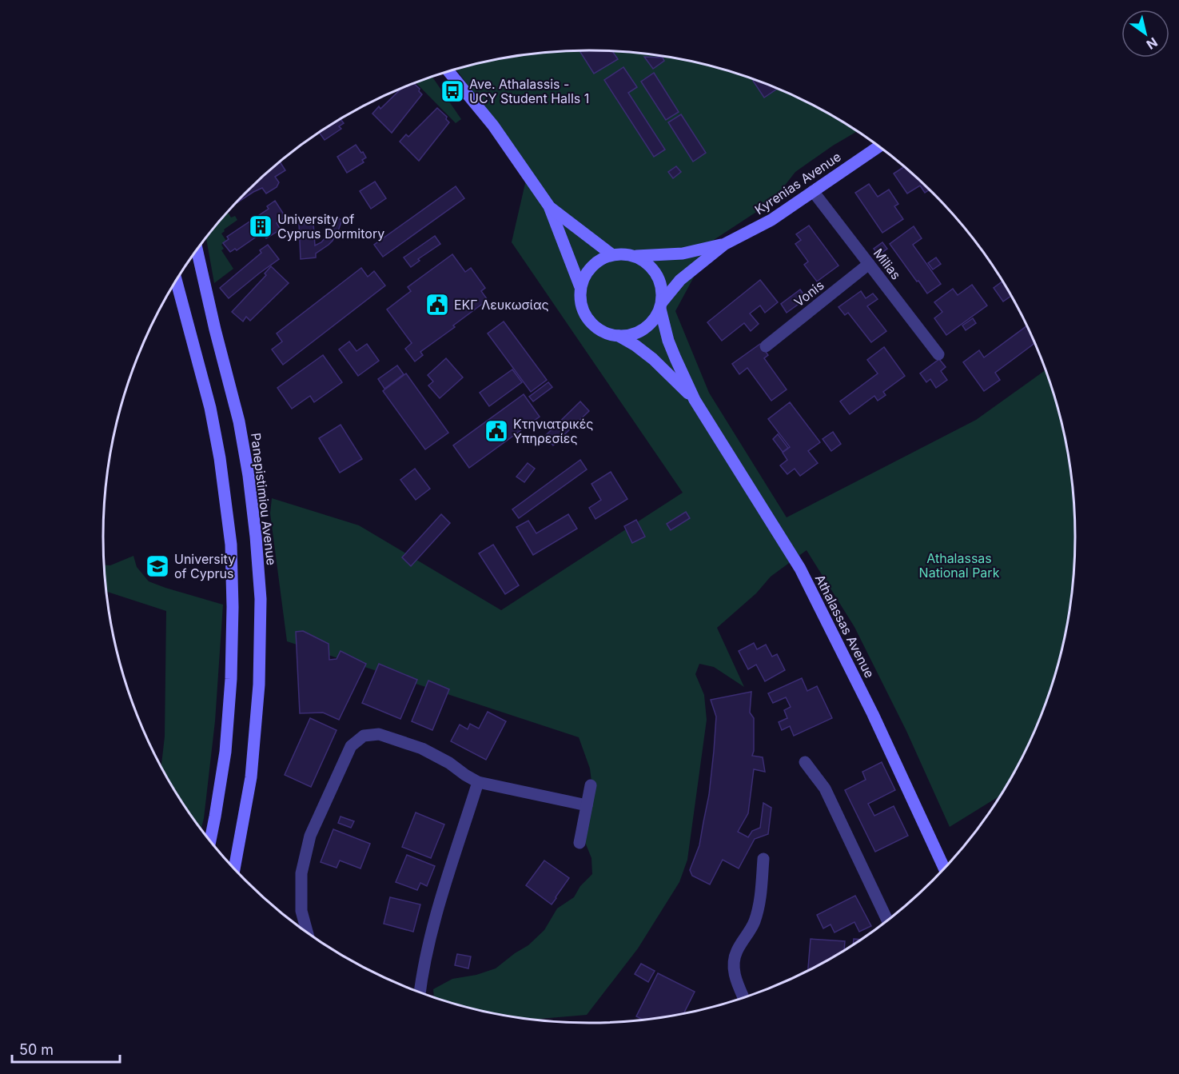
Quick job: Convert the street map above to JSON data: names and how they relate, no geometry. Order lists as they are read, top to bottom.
{
  "streets": {
    "main road": ["Kyrenias Avenue", "Panepistimiou Avenue", "Athalassas Avenue"],
    "street": ["Milias", "Vonis"]
  },
  "crossings": [
    ["Kyrenias Avenue", "Milias"],
    ["Kyrenias Avenue", "Athalassas Avenue"],
    ["Milias", "Vonis"]
  ],
  "parks": ["Athalassas National Park"],
  "places": {
    "bus stop": ["Ave. Athalassis - UCY Student Halls 1"],
    "building": ["University of Cyprus Dormitory"],
    "public building": ["ΕΚΓ Λευκωσίας", "Κτηνιατρικές Υπηρεσίες"],
    "school or university": ["University of Cyprus"]
  },
  "scale_bar": "50 m",
  "north": "bottom right"
}
